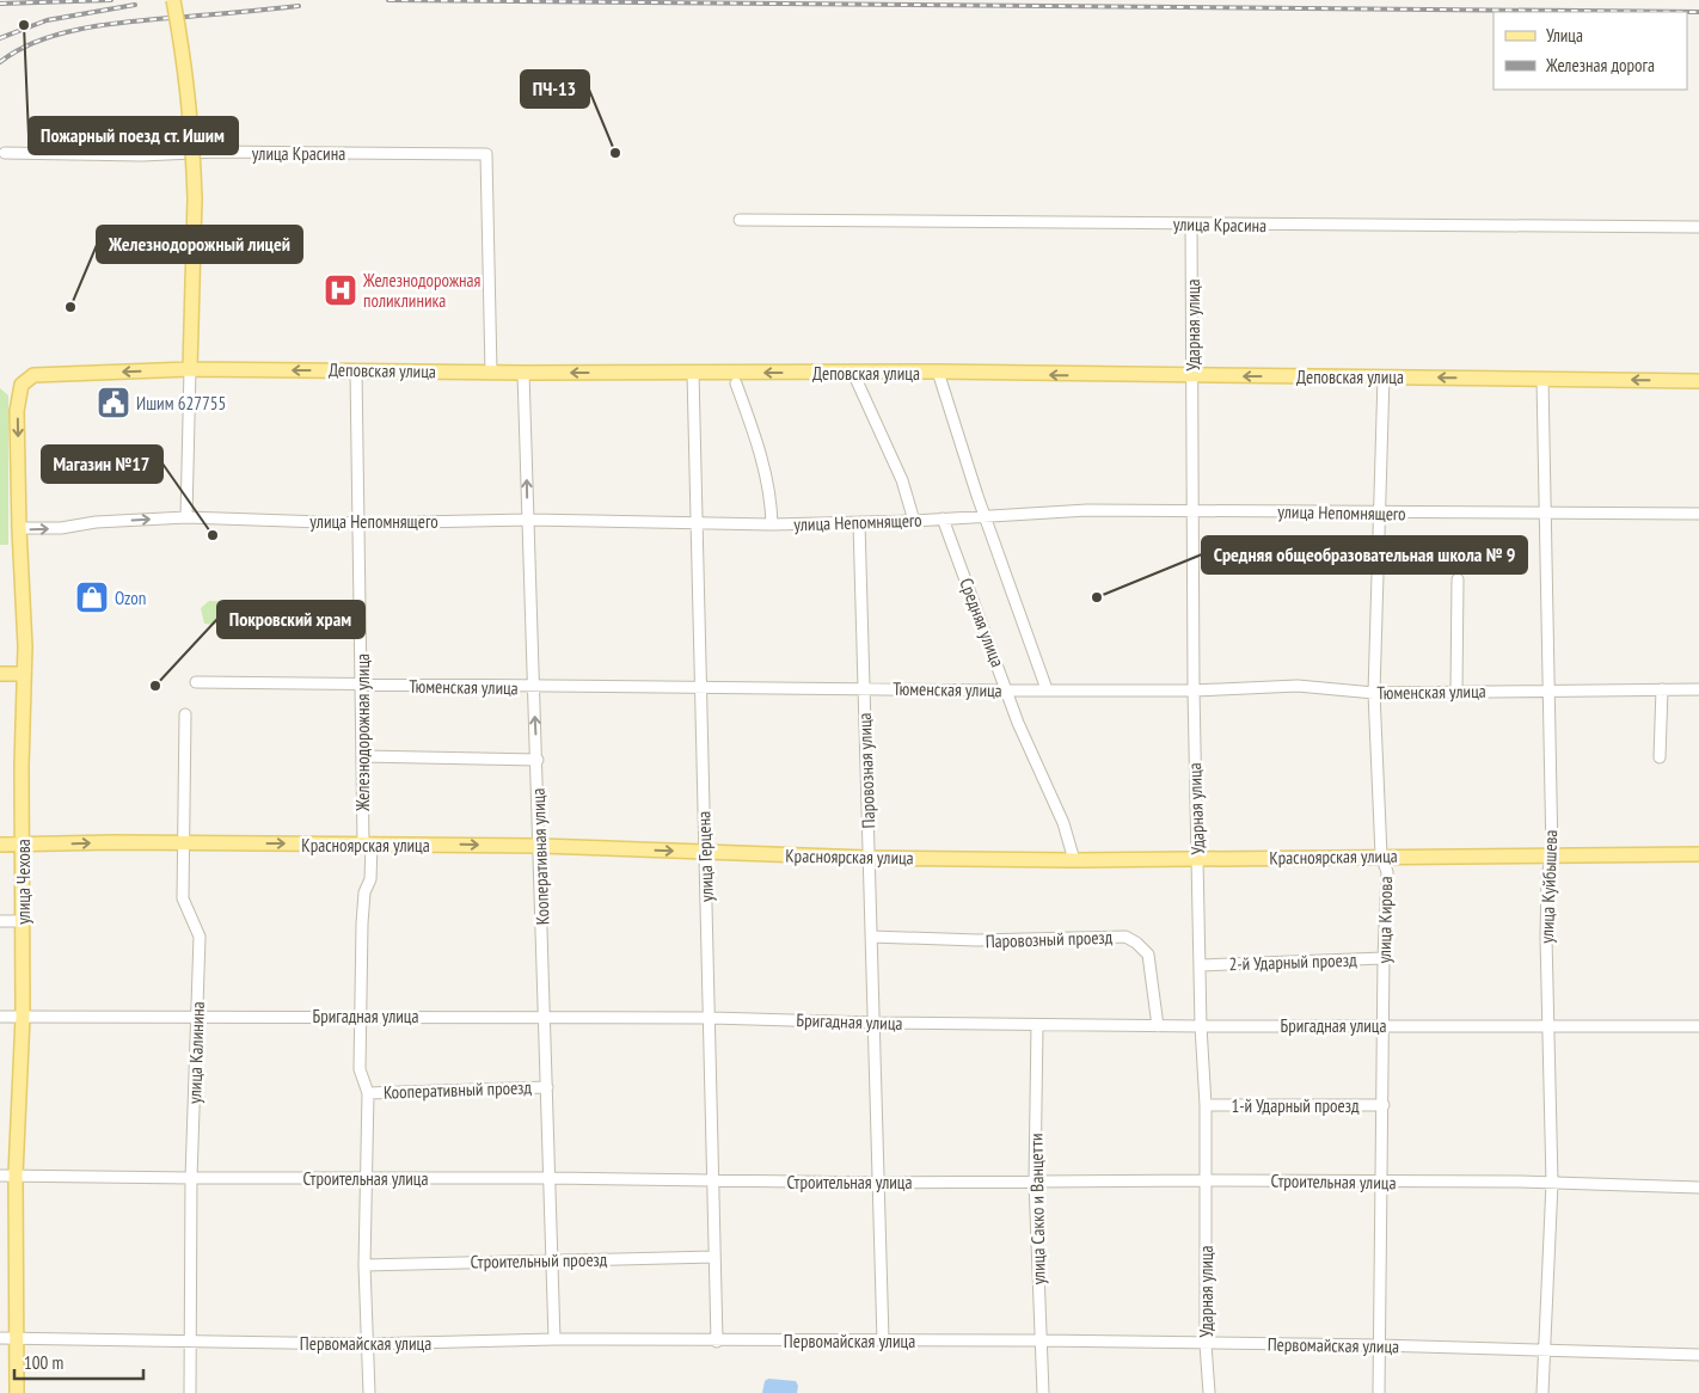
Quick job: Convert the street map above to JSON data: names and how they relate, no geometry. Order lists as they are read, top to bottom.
{
  "streets": {
    "main road": ["Деповская улица", "Красноярская улица", "улица Чехова"],
    "street": [
      "улица Красина",
      "Ударная улица",
      "улица Непомнящего",
      "Средняя улица",
      "Тюменская улица",
      "Железнодорожная улица",
      "Паровозная улица",
      "Кооперативная улица",
      "улица Герцена",
      "улица Куйбышева",
      "улица Кирова",
      "Паровозный проезд",
      "2-й Ударный проезд",
      "Бригадная улица",
      "улица Калинина",
      "Кооперативный проезд",
      "1-й Ударный проезд",
      "Строительная улица",
      "улица Сакко и Ванцетти",
      "Строительный проезд",
      "Первомайская улица"
    ]
  },
  "crossings": [
    ["улица Красина", "Ударная улица"],
    ["улица Красина", "Деповская улица"],
    ["Ударная улица", "Деповская улица"],
    ["Ударная улица", "улица Непомнящего"],
    ["Ударная улица", "Тюменская улица"],
    ["Ударная улица", "Красноярская улица"],
    ["Ударная улица", "2-й Ударный проезд"],
    ["Ударная улица", "Бригадная улица"],
    ["Ударная улица", "1-й Ударный проезд"],
    ["Ударная улица", "Строительная улица"],
    ["Ударная улица", "Первомайская улица"],
    ["Деповская улица", "Железнодорожная улица"],
    ["Деповская улица", "Кооперативная улица"],
    ["Деповская улица", "улица Герцена"],
    ["Деповская улица", "улица Чехова"],
    ["Деповская улица", "улица Куйбышева"],
    ["Деповская улица", "улица Кирова"],
    ["улица Непомнящего", "Средняя улица"],
    ["улица Непомнящего", "Железнодорожная улица"],
    ["улица Непомнящего", "Паровозная улица"],
    ["улица Непомнящего", "Кооперативная улица"],
    ["улица Непомнящего", "улица Герцена"],
    ["улица Непомнящего", "улица Чехова"],
    ["улица Непомнящего", "улица Куйбышева"],
    ["улица Непомнящего", "улица Кирова"],
    ["Средняя улица", "Тюменская улица"],
    ["Средняя улица", "Красноярская улица"],
    ["Тюменская улица", "Железнодорожная улица"],
    ["Тюменская улица", "Паровозная улица"],
    ["Тюменская улица", "Кооперативная улица"],
    ["Тюменская улица", "улица Герцена"],
    ["Тюменская улица", "улица Куйбышева"],
    ["Тюменская улица", "улица Кирова"],
    ["Железнодорожная улица", "Красноярская улица"],
    ["Железнодорожная улица", "Бригадная улица"],
    ["Железнодорожная улица", "Кооперативный проезд"],
    ["Железнодорожная улица", "Строительная улица"],
    ["Железнодорожная улица", "Строительный проезд"],
    ["Железнодорожная улица", "Первомайская улица"],
    ["Паровозная улица", "Красноярская улица"],
    ["Паровозная улица", "Паровозный проезд"],
    ["Паровозная улица", "Бригадная улица"],
    ["Паровозная улица", "Строительная улица"],
    ["Паровозная улица", "Первомайская улица"],
    ["Красноярская улица", "Кооперативная улица"],
    ["Красноярская улица", "улица Герцена"],
    ["Красноярская улица", "улица Чехова"],
    ["Красноярская улица", "улица Куйбышева"],
    ["Красноярская улица", "улица Кирова"],
    ["Красноярская улица", "улица Калинина"],
    ["Кооперативная улица", "Бригадная улица"],
    ["Кооперативная улица", "Кооперативный проезд"],
    ["Кооперативная улица", "Строительная улица"],
    ["Кооперативная улица", "Строительный проезд"],
    ["Кооперативная улица", "Первомайская улица"],
    ["улица Герцена", "Бригадная улица"],
    ["улица Герцена", "Строительная улица"],
    ["улица Герцена", "Строительный проезд"],
    ["улица Герцена", "Первомайская улица"],
    ["улица Чехова", "Бригадная улица"],
    ["улица Чехова", "Строительная улица"],
    ["улица Чехова", "Первомайская улица"],
    ["улица Куйбышева", "Бригадная улица"],
    ["улица Куйбышева", "Строительная улица"],
    ["улица Куйбышева", "Первомайская улица"],
    ["улица Кирова", "2-й Ударный проезд"],
    ["улица Кирова", "Бригадная улица"],
    ["улица Кирова", "1-й Ударный проезд"],
    ["улица Кирова", "Строительная улица"],
    ["улица Кирова", "Первомайская улица"],
    ["Паровозный проезд", "Бригадная улица"],
    ["Бригадная улица", "улица Калинина"],
    ["Бригадная улица", "улица Сакко и Ванцетти"],
    ["улица Калинина", "Строительная улица"],
    ["улица Калинина", "Первомайская улица"],
    ["Строительная улица", "улица Сакко и Ванцетти"],
    ["улица Сакко и Ванцетти", "Первомайская улица"]
  ],
  "one_way": ["Деповская улица", "Красноярская улица"],
  "places": {
    "other": [
      "Пожарный поезд ст. Ишим",
      "ПЧ-13",
      "Железнодорожный лицей",
      "Магазин №17",
      "Средняя общеобразовательная школа № 9",
      "Покровский храм"
    ],
    "hospital": ["Железнодорожная поликлиника"],
    "public building": ["Ишим 627755"],
    "shop": ["Ozon"]
  },
  "legend": ["Улица", "Железная дорога"],
  "scale_bar": "100 m"
}
